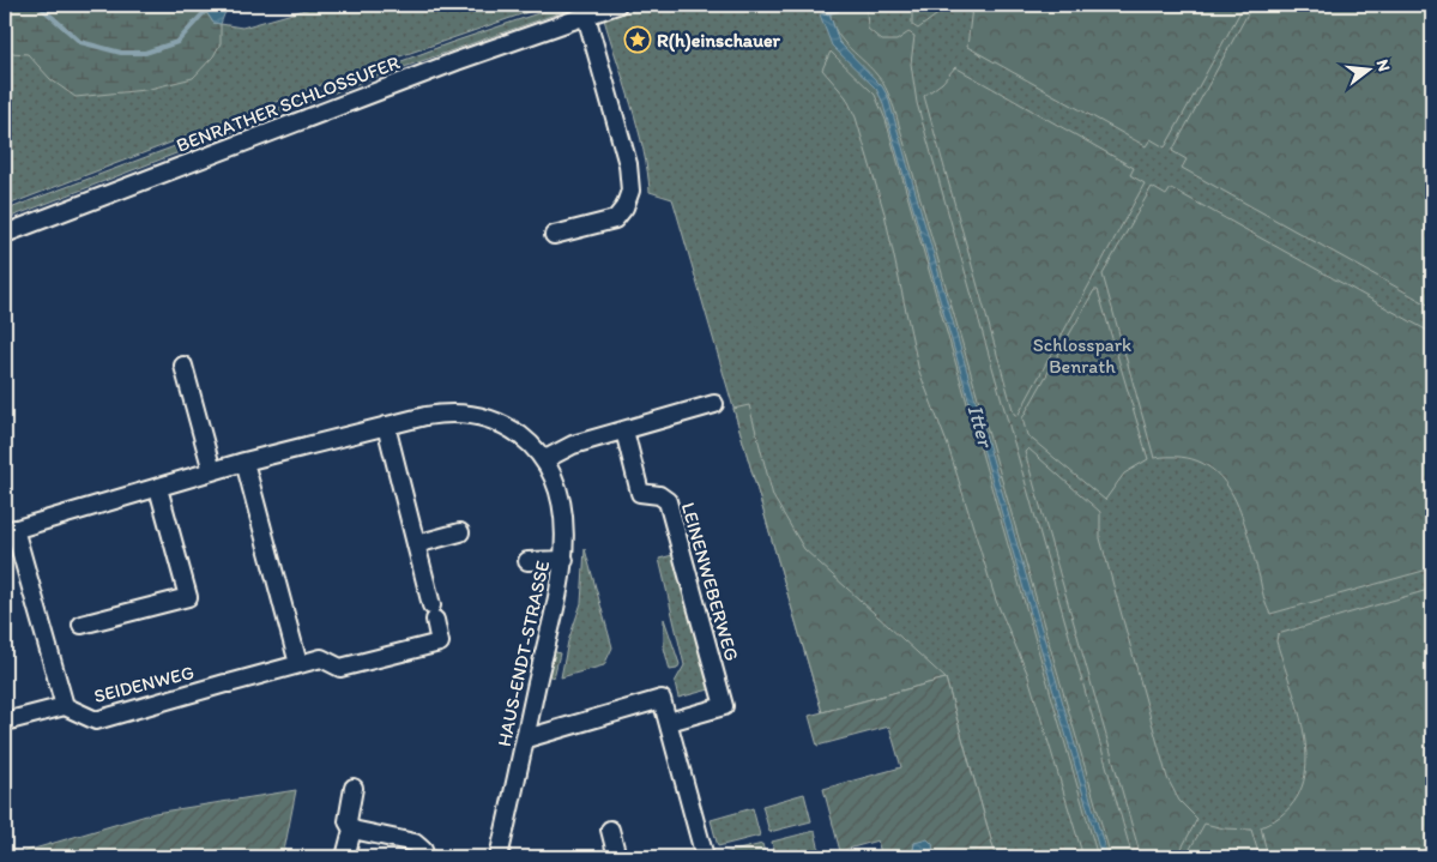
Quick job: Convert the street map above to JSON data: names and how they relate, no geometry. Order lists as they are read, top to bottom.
{
  "streets": {
    "street": [
      "BENRATHER SCHLOSSUFER",
      "LEINENWEBERWEG",
      "HAUS-ENDT-STRASSE",
      "SEIDENWEG"
    ]
  },
  "crossings": [
    ["HAUS-ENDT-STRASSE", "SEIDENWEG"]
  ],
  "water": ["Itter"],
  "parks": ["Schlosspark Benrath"],
  "places": {
    "place": ["R(h)einschauer"]
  },
  "north": "right"
}
